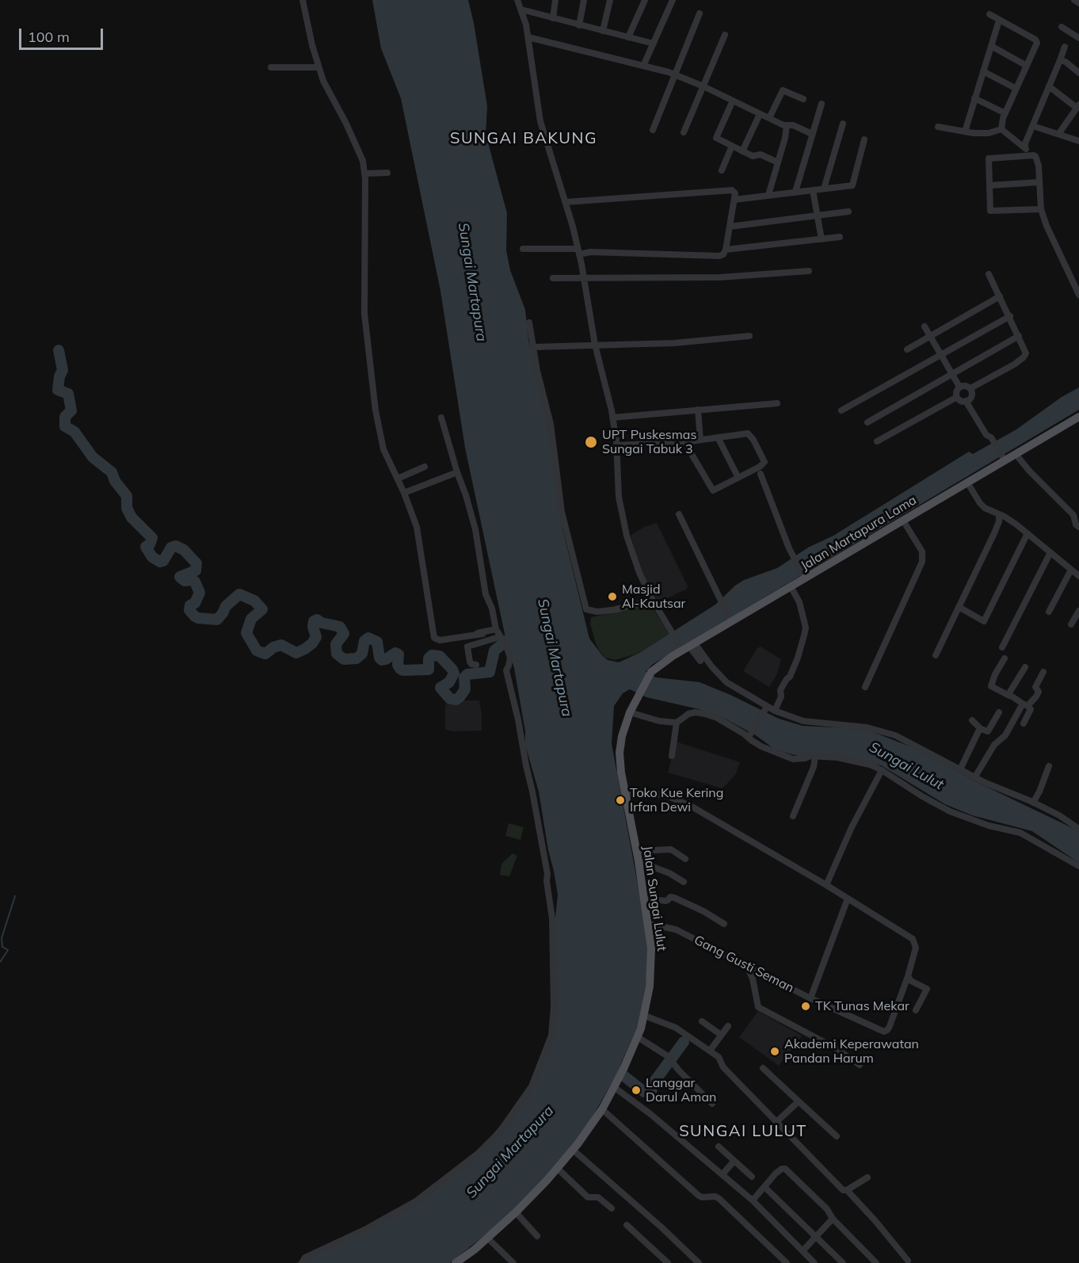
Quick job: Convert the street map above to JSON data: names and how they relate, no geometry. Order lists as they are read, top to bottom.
{
  "streets": {
    "main road": ["Jalan Martapura Lama", "Jalan Sungai Lulut"],
    "street": ["Gang Gusti Seman"]
  },
  "crossings": [
    ["Jalan Martapura Lama", "Jalan Sungai Lulut"],
    ["Jalan Sungai Lulut", "Gang Gusti Seman"]
  ],
  "districts": ["SUNGAI BAKUNG", "SUNGAI LULUT"],
  "water": ["Sungai Martapura", "Sungai Lulut"],
  "places": [
    "UPT Puskesmas Sungai Tabuk 3",
    "Masjid Al-Kautsar",
    "Toko Kue Kering Irfan Dewi",
    "TK Tunas Mekar",
    "Akademi Keperawatan Pandan Harum",
    "Langgar Darul Aman"
  ],
  "scale_bar": "100 m"
}
